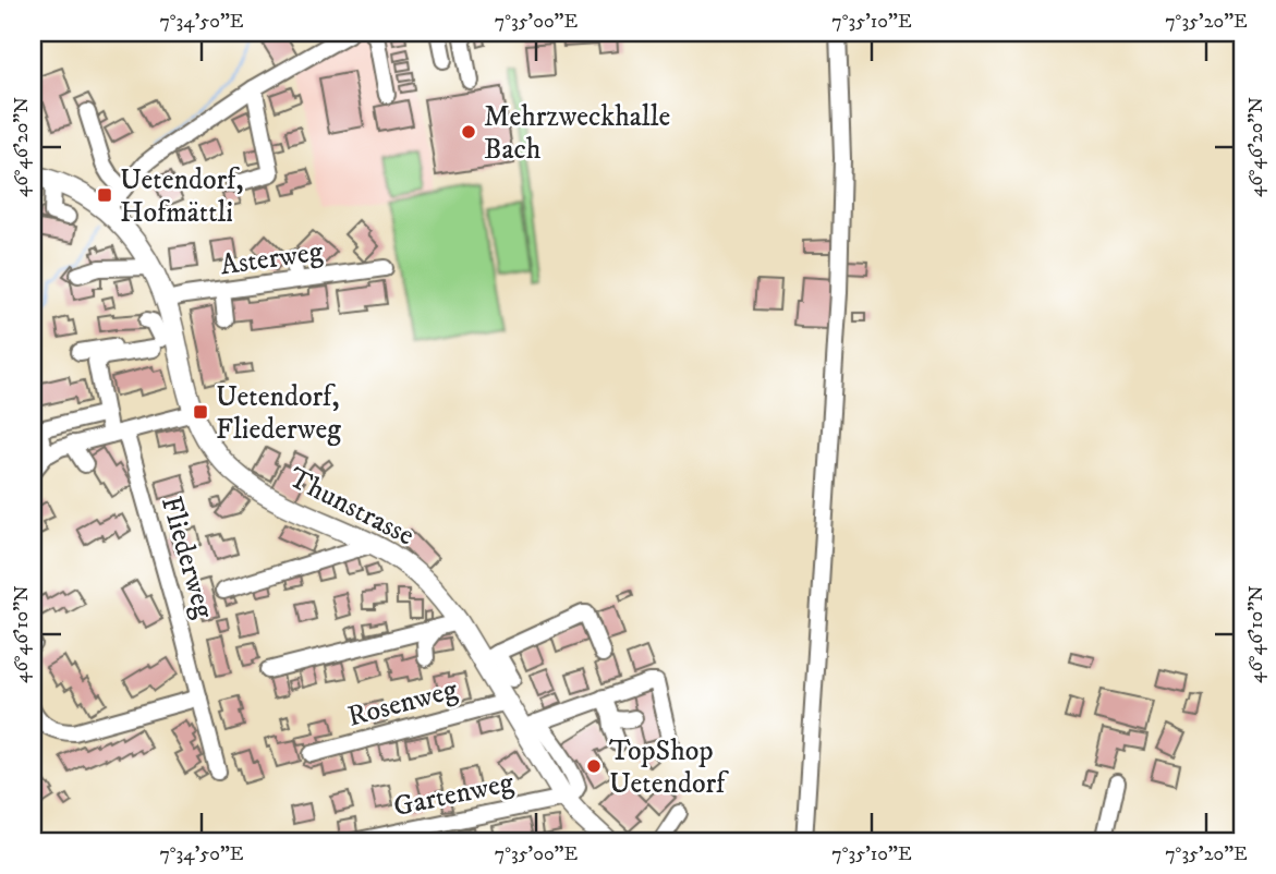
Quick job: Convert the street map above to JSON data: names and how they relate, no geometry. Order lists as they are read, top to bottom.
{
  "streets": {
    "main road": ["Thunstrasse"],
    "street": [
      "Asterweg",
      "Fliederweg",
      "Rosenweg",
      "Gartenweg"
    ]
  },
  "crossings": [
    ["Asterweg", "Thunstrasse"],
    ["Thunstrasse", "Fliederweg"],
    ["Thunstrasse", "Rosenweg"],
    ["Thunstrasse", "Gartenweg"]
  ],
  "places": {
    "other": ["Mehrzweckhalle Bach", "TopShop Uetendorf"],
    "transit": ["Uetendorf, Hofmättli", "Uetendorf, Fliederweg"]
  },
  "coordinates": [
    "7°34'50\"E",
    "7°35'00\"E",
    "7°35'10\"E",
    "7°35'20\"E",
    "46°46'20\"N",
    "46°46'10\"N"
  ]
}
